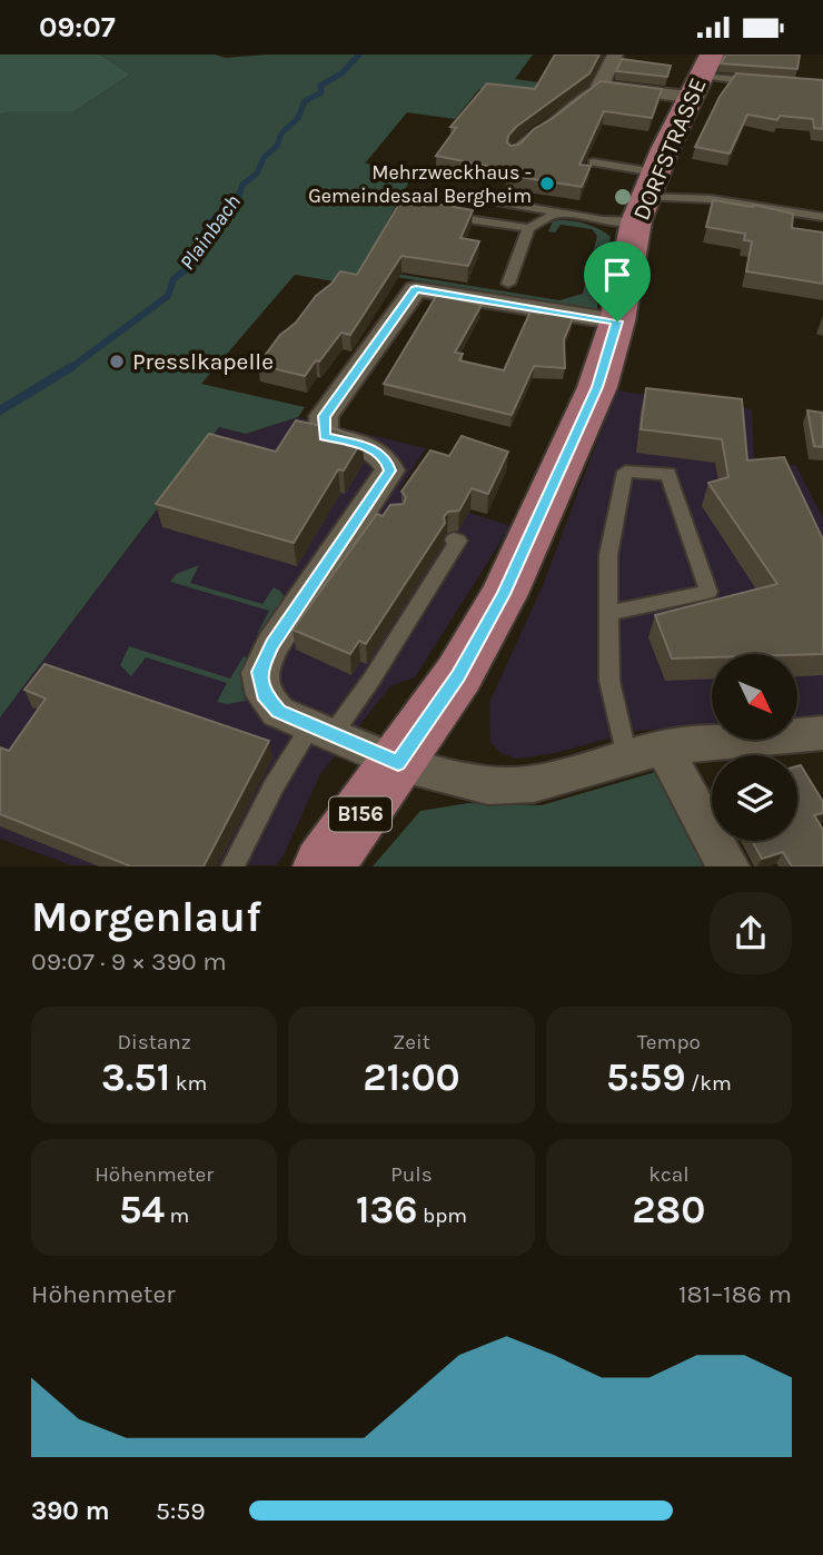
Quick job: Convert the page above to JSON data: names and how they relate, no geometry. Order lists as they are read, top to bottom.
{
  "streets": {
    "main road": ["DORFSTRASSE", "B156"]
  },
  "water": ["Plainbach"],
  "places": ["Mehrzweckhaus - Gemeindesaal Bergheim", "Presslkapelle"],
  "north": "bottom right",
  "page": {
    "status": "09:07",
    "heading": ["Morgenlauf", "09:07 · 9 × 390 m"],
    "stats": [
      ["Distanz", "3.51 km"],
      ["Zeit", "21:00"],
      ["Tempo", "5:59 /km"],
      ["Höhenmeter", "54 m"],
      ["Puls", "136 bpm"],
      ["kcal", "280"]
    ],
    "chart": ["Höhenmeter", "181–186 m"],
    "list": [
      {
        "name": "390 m",
        "note": "5:59"
      }
    ]
  }
}
